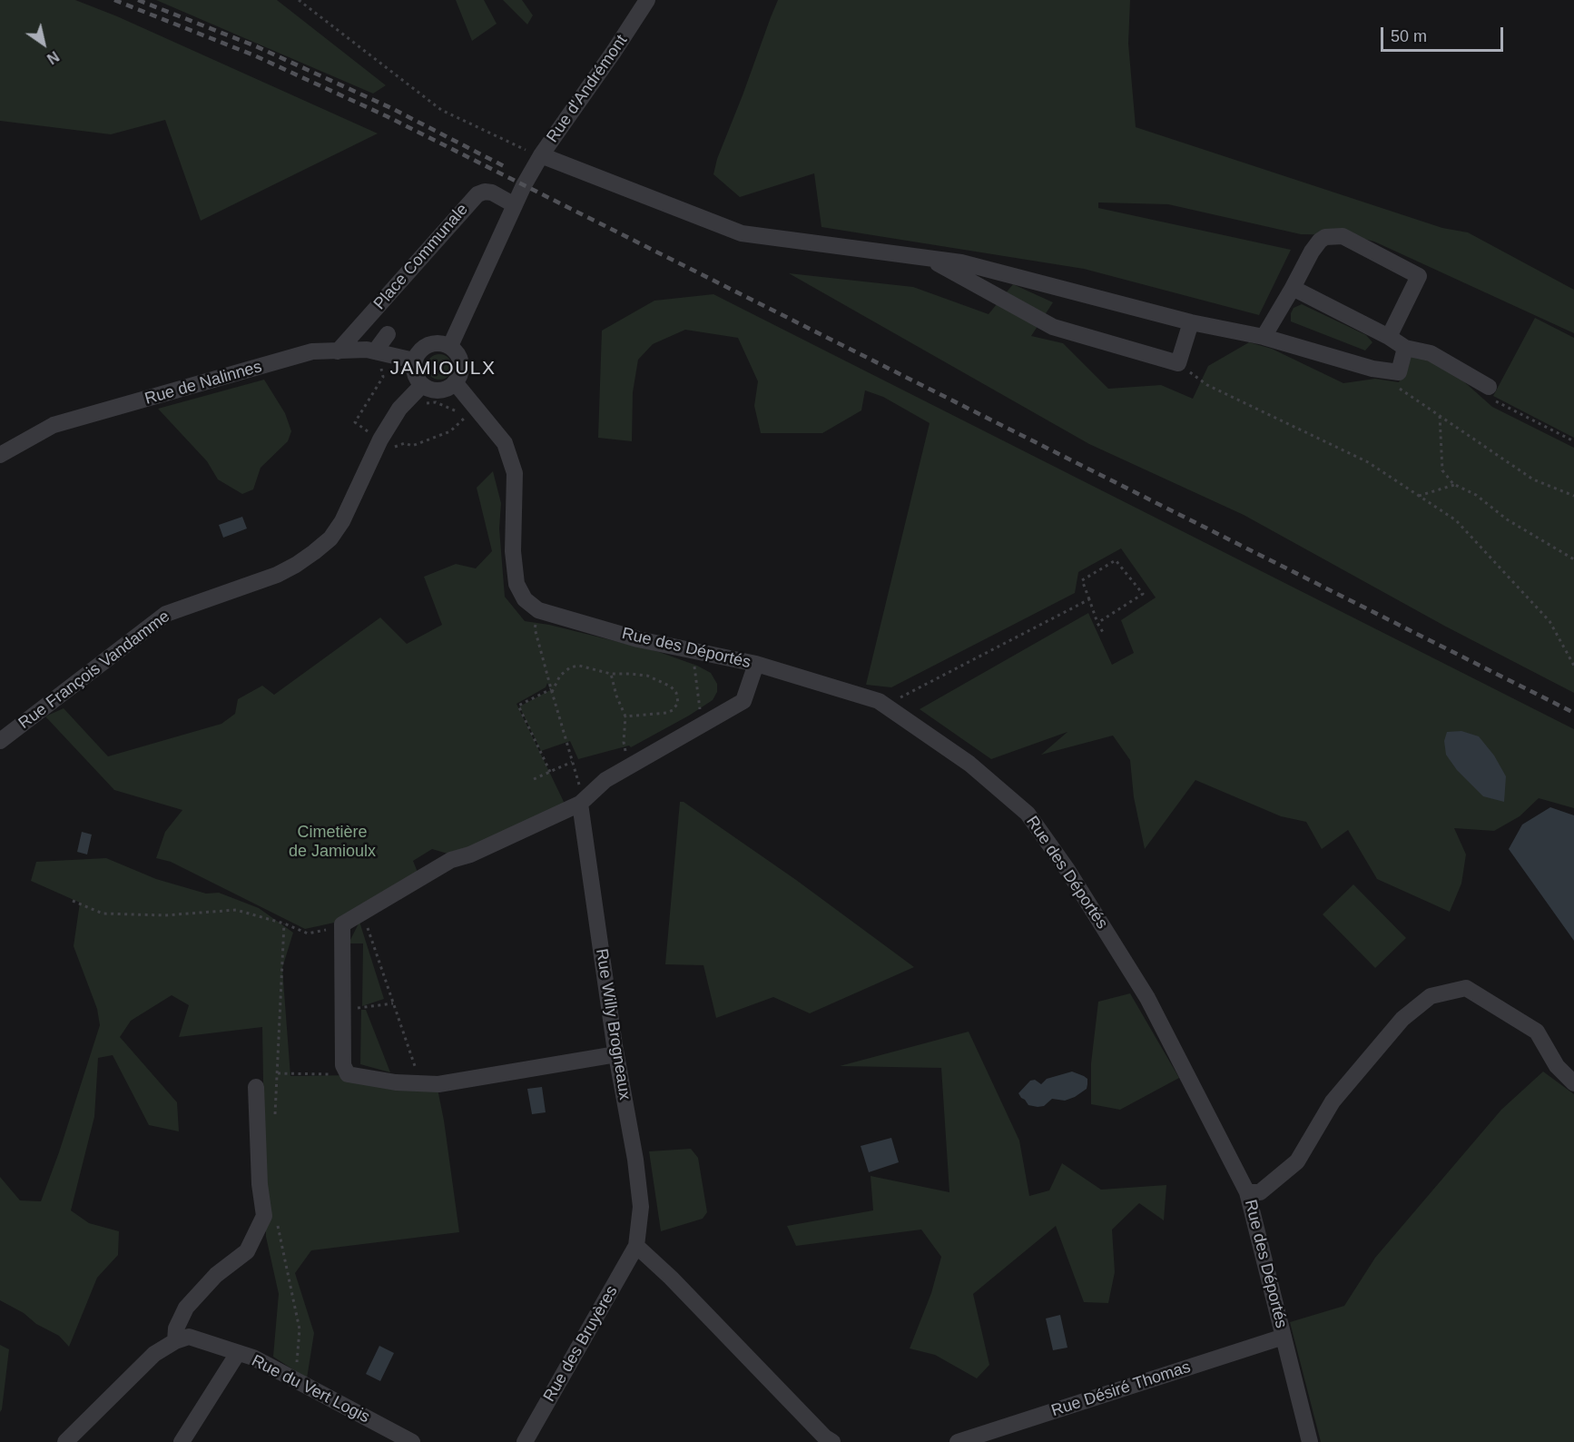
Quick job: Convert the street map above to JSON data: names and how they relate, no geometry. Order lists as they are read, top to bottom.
{
  "streets": {
    "street": [
      "Rue d'Andrémont",
      "Place Communale",
      "Rue de Nalinnes",
      "Rue des Déportés",
      "Rue François Vandamme",
      "Rue Willy Brogneaux",
      "Rue des Bruyères",
      "Rue du Vert Logis",
      "Rue Désiré Thomas"
    ]
  },
  "crossings": [
    ["Rue d'Andrémont", "Place Communale"],
    ["Place Communale", "Rue de Nalinnes"],
    ["Rue des Déportés", "Rue Désiré Thomas"],
    ["Rue Willy Brogneaux", "Rue des Bruyères"]
  ],
  "districts": ["JAMIOULX"],
  "parks": ["Cimetière de Jamioulx"],
  "scale_bar": "50 m",
  "north": "bottom right"
}
